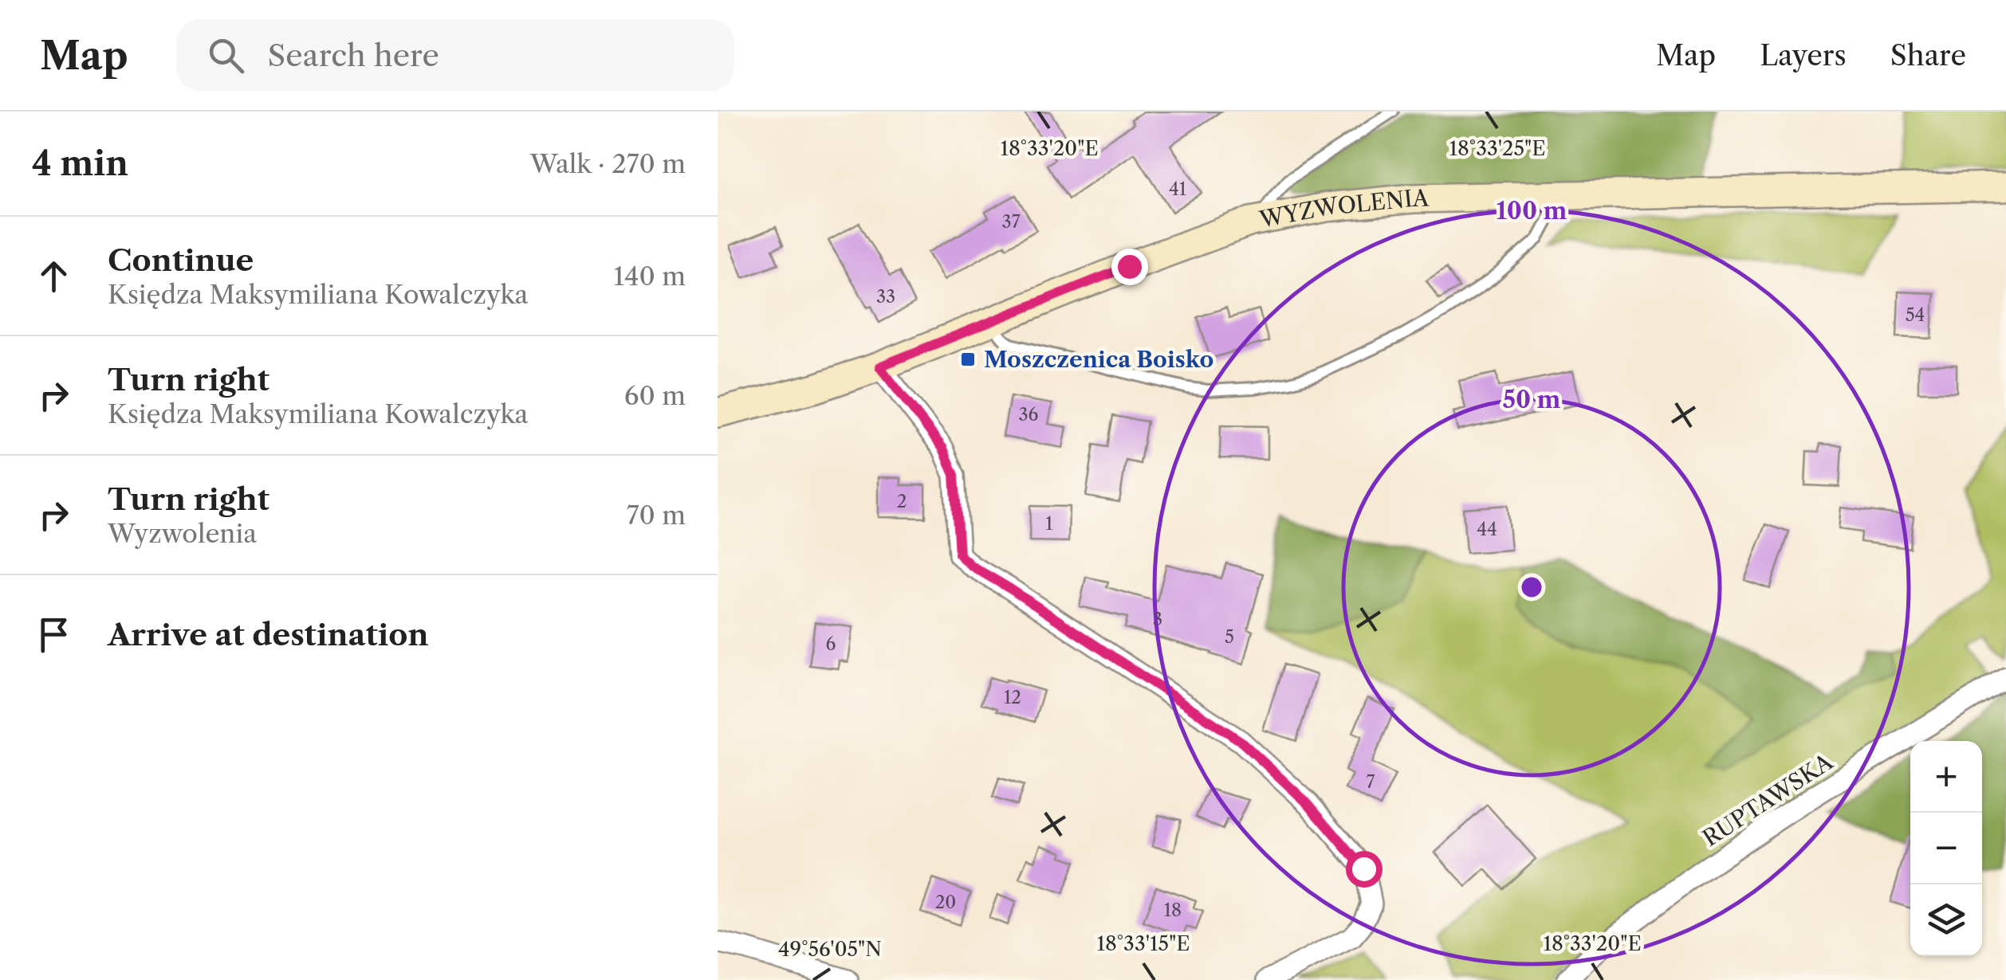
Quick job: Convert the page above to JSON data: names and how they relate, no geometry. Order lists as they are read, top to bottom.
{
  "streets": {
    "street": ["WYZWOLENIA", "RUPTAWSKA"]
  },
  "places": {
    "transit": ["Moszczenica Boisko"]
  },
  "house_numbers": [
    "41",
    "37",
    "33",
    "54",
    "36",
    "2",
    "1",
    "44",
    "3",
    "5",
    "6",
    "12",
    "7",
    "20",
    "18"
  ],
  "page": {
    "header": "Map",
    "search": "Search here",
    "nav": ["Map", "Layers", "Share"],
    "heading": ["4 min", "Walk · 270 m"],
    "list": [
      ["Continue", "Księdza Maksymiliana Kowalczyka", "140 m"],
      ["Turn right", "Księdza Maksymiliana Kowalczyka", "60 m"],
      ["Turn right", "Wyzwolenia", "70 m"],
      "Arrive at destination"
    ],
    "map_buttons": ["+", "−"]
  },
  "coordinates": [
    "18°33'20\"E",
    "18°33'25\"E",
    "18°33'15\"E",
    "49°56'05\"N"
  ],
  "rings": ["100 m", "50 m"]
}
